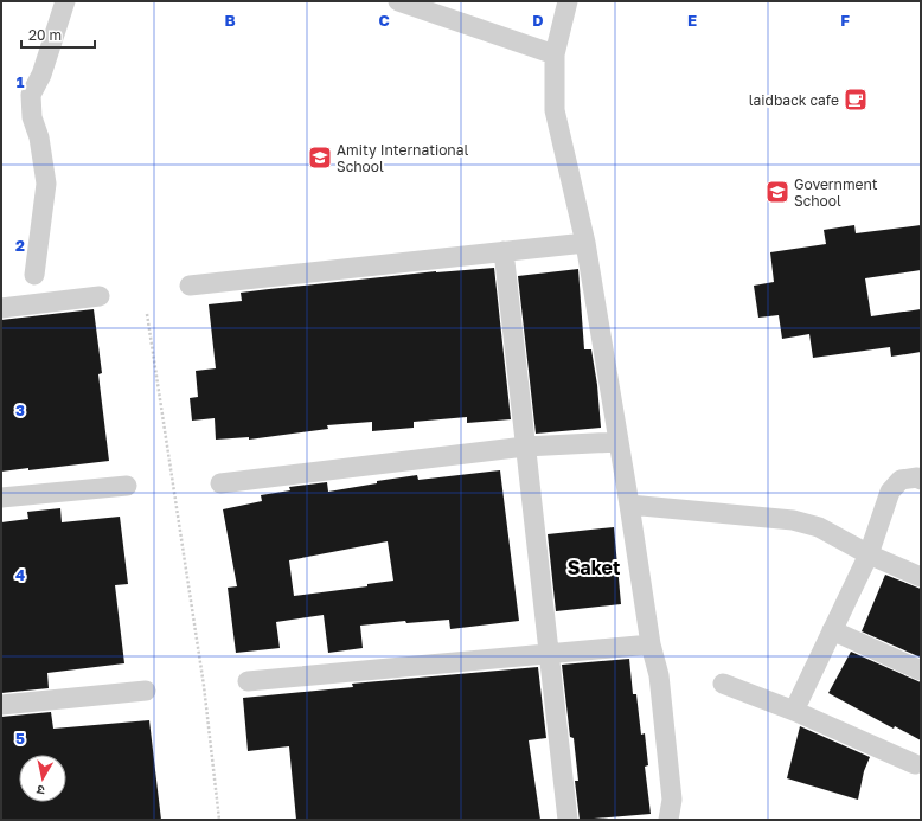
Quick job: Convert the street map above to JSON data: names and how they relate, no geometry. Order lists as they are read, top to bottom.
{
  "districts": ["Saket"],
  "places": {
    "cafe": ["laidback cafe"],
    "school or university": ["Amity International School", "Government School"]
  },
  "scale_bar": "20 m",
  "north": "bottom",
  "grid": {
    "columns": [
      "B",
      "C",
      "D",
      "E",
      "F"
    ],
    "rows": [
      "1",
      "2",
      "3",
      "4",
      "5"
    ]
  }
}
